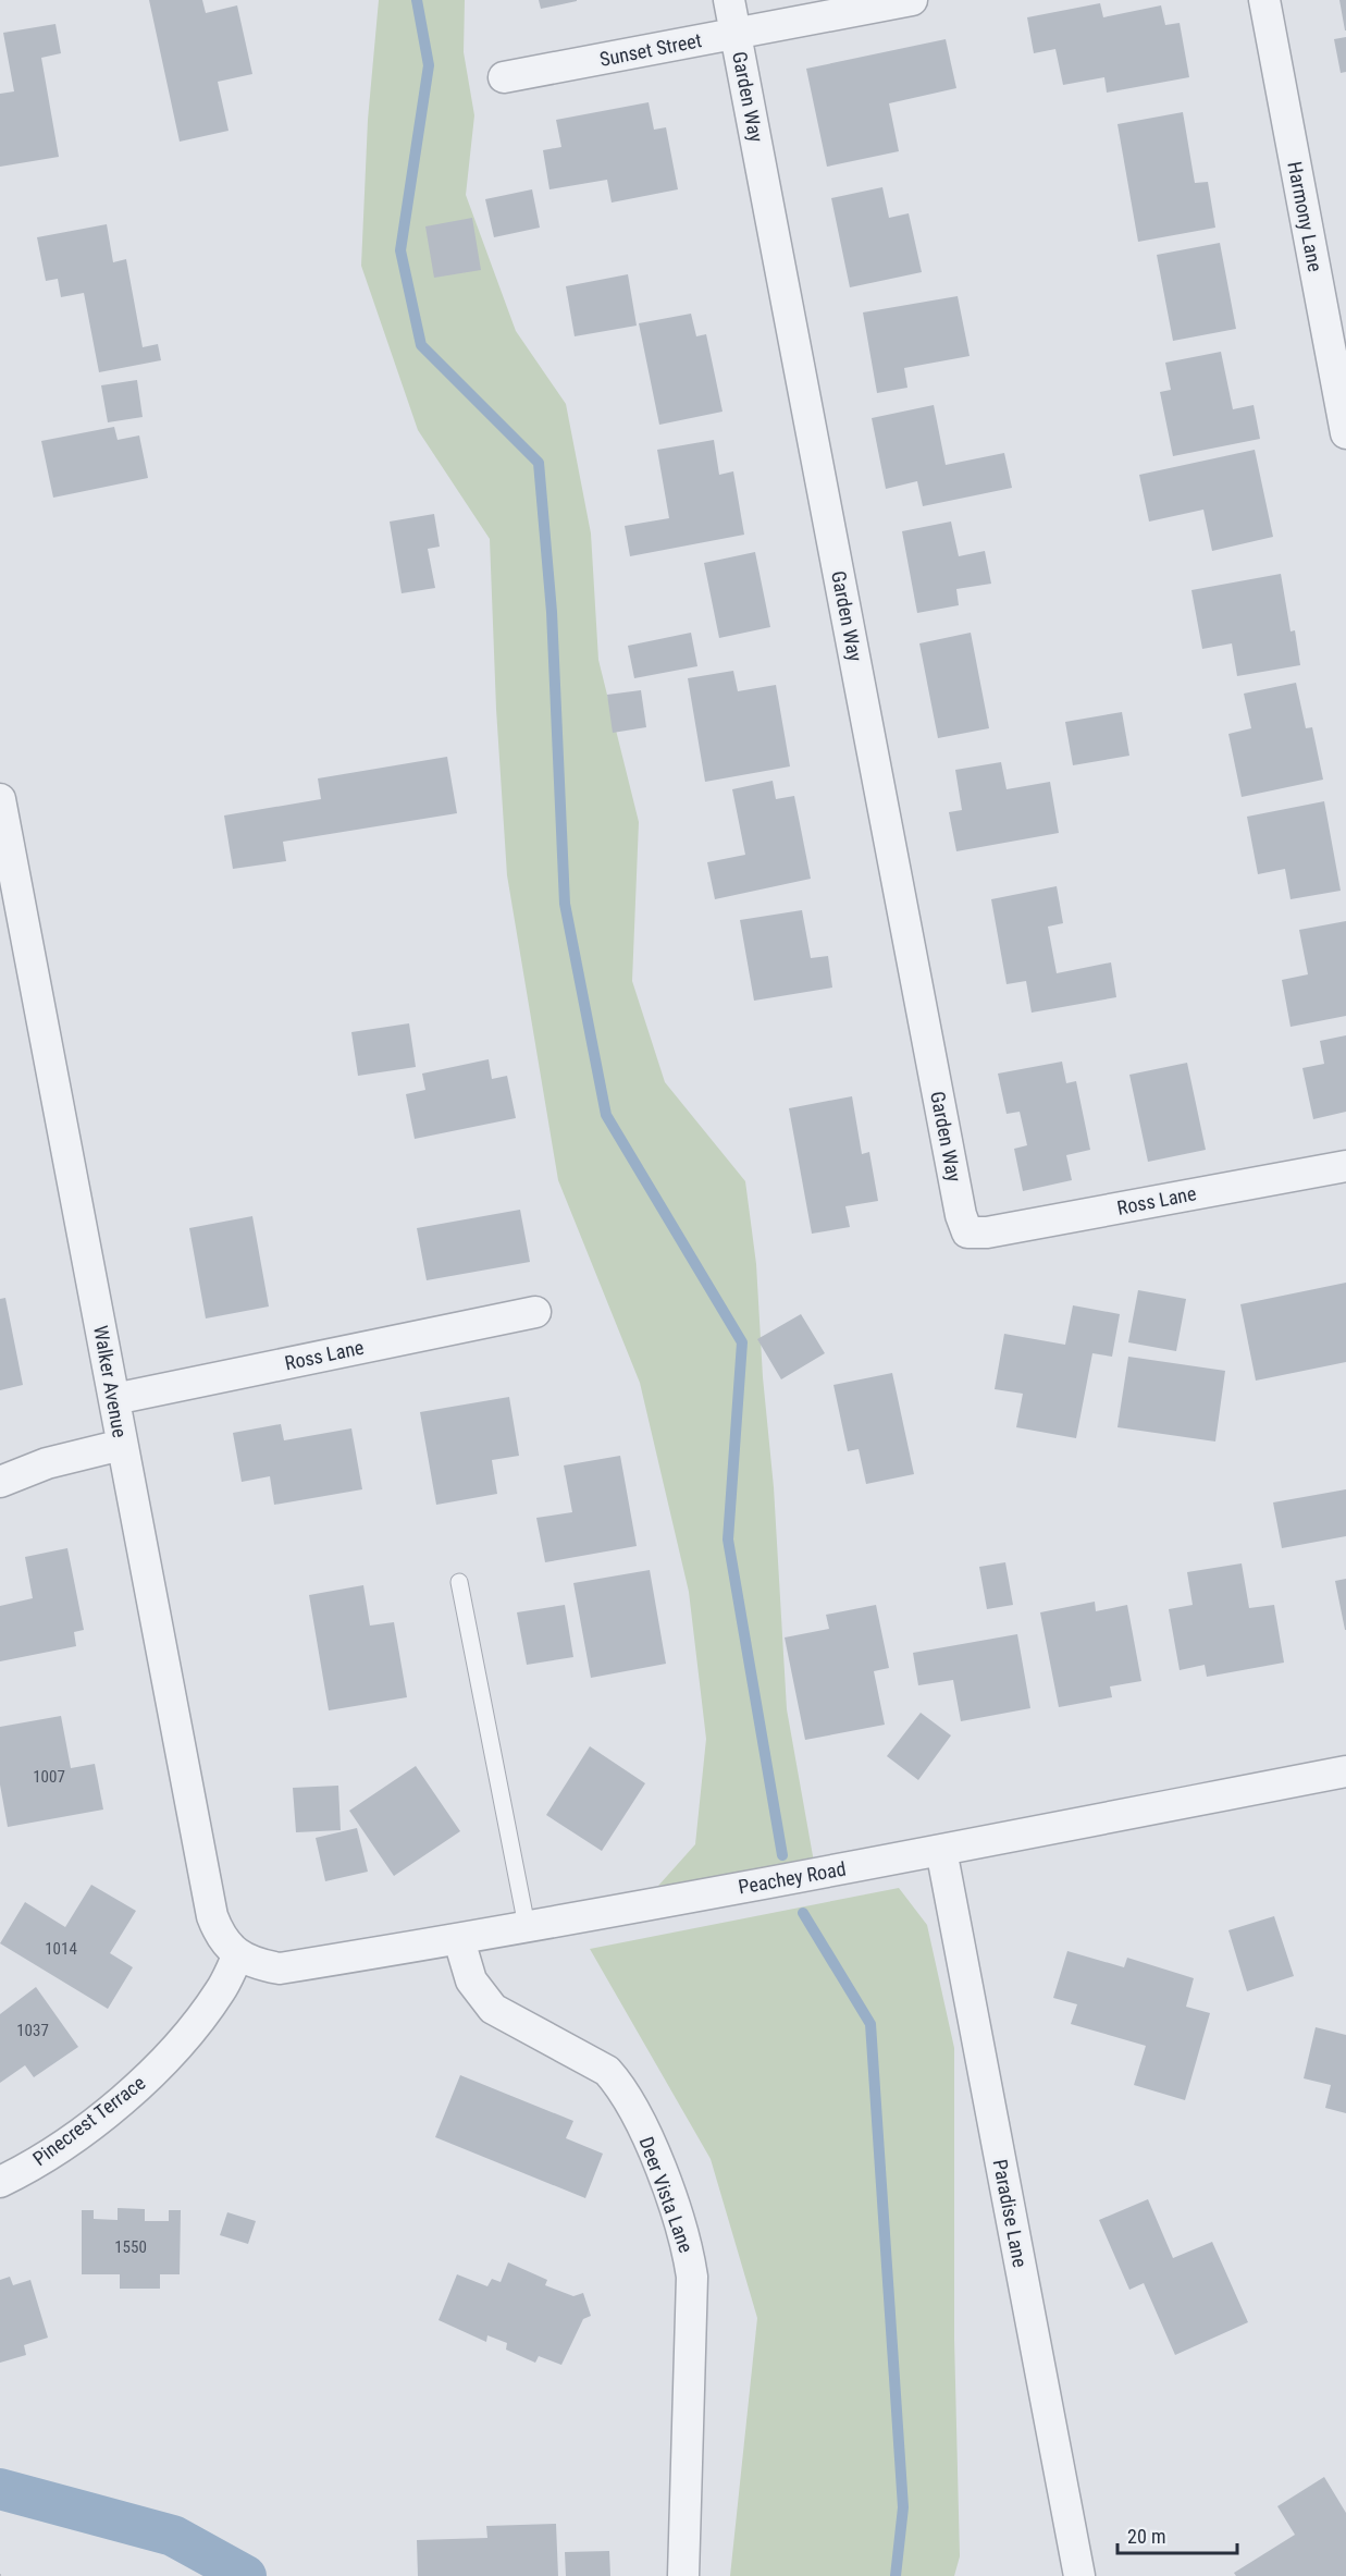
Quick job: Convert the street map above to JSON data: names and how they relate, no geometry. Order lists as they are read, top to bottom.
{
  "streets": {
    "street": [
      "Sunset Street",
      "Garden Way",
      "Harmony Lane",
      "Ross Lane",
      "Walker Avenue",
      "Peachey Road",
      "Pinecrest Terrace",
      "Deer Vista Lane",
      "Paradise Lane"
    ]
  },
  "crossings": [
    ["Sunset Street", "Garden Way"],
    ["Garden Way", "Ross Lane"],
    ["Ross Lane", "Walker Avenue"],
    ["Walker Avenue", "Peachey Road"],
    ["Walker Avenue", "Pinecrest Terrace"],
    ["Peachey Road", "Pinecrest Terrace"],
    ["Peachey Road", "Deer Vista Lane"],
    ["Peachey Road", "Paradise Lane"]
  ],
  "house_numbers": [
    "1007",
    "1014",
    "1037",
    "1550"
  ],
  "scale_bar": "20 m"
}
